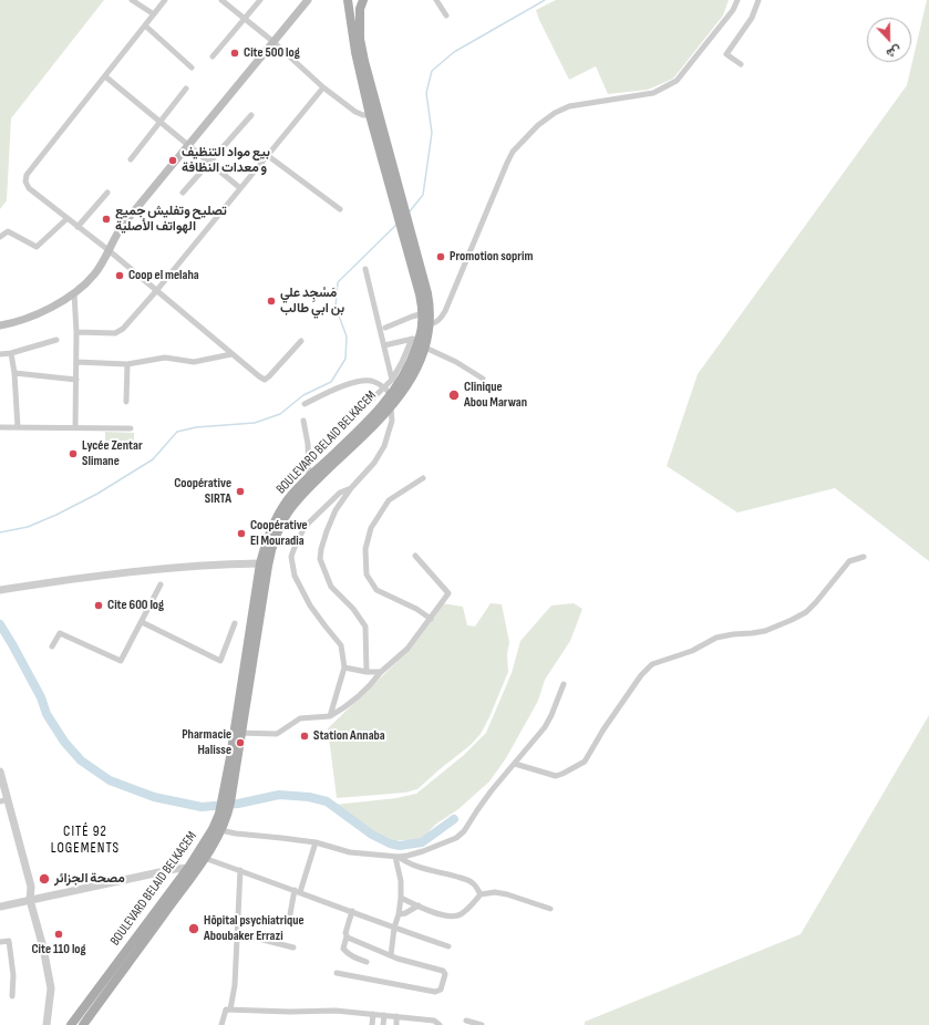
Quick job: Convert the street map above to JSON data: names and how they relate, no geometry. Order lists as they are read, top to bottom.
{
  "streets": {
    "main road": ["BOULEVARD BELAID BELKACEM"]
  },
  "districts": ["CITÉ 92 LOGEMENTS"],
  "places": [
    "Cite 500 log",
    "بيع مواد التنظيف و معدات النظافة",
    "تصليح وتفليش جميع الهواتف الأصلية",
    "Promotion soprim",
    "Coop el melaha",
    "مَسْجِد علي بن ابي طالب",
    "Clinique Abou Marwan",
    "Lycée Zentar Slimane",
    "Coopérative SIRTA",
    "Coopérative El Mouradia",
    "Cite 600 log",
    "Station Annaba",
    "Pharmacie Halisse",
    "مصحة الجزائر",
    "Hôpital psychiatrique Aboubaker Errazi",
    "Cite 110 log"
  ],
  "north": "bottom"
}
